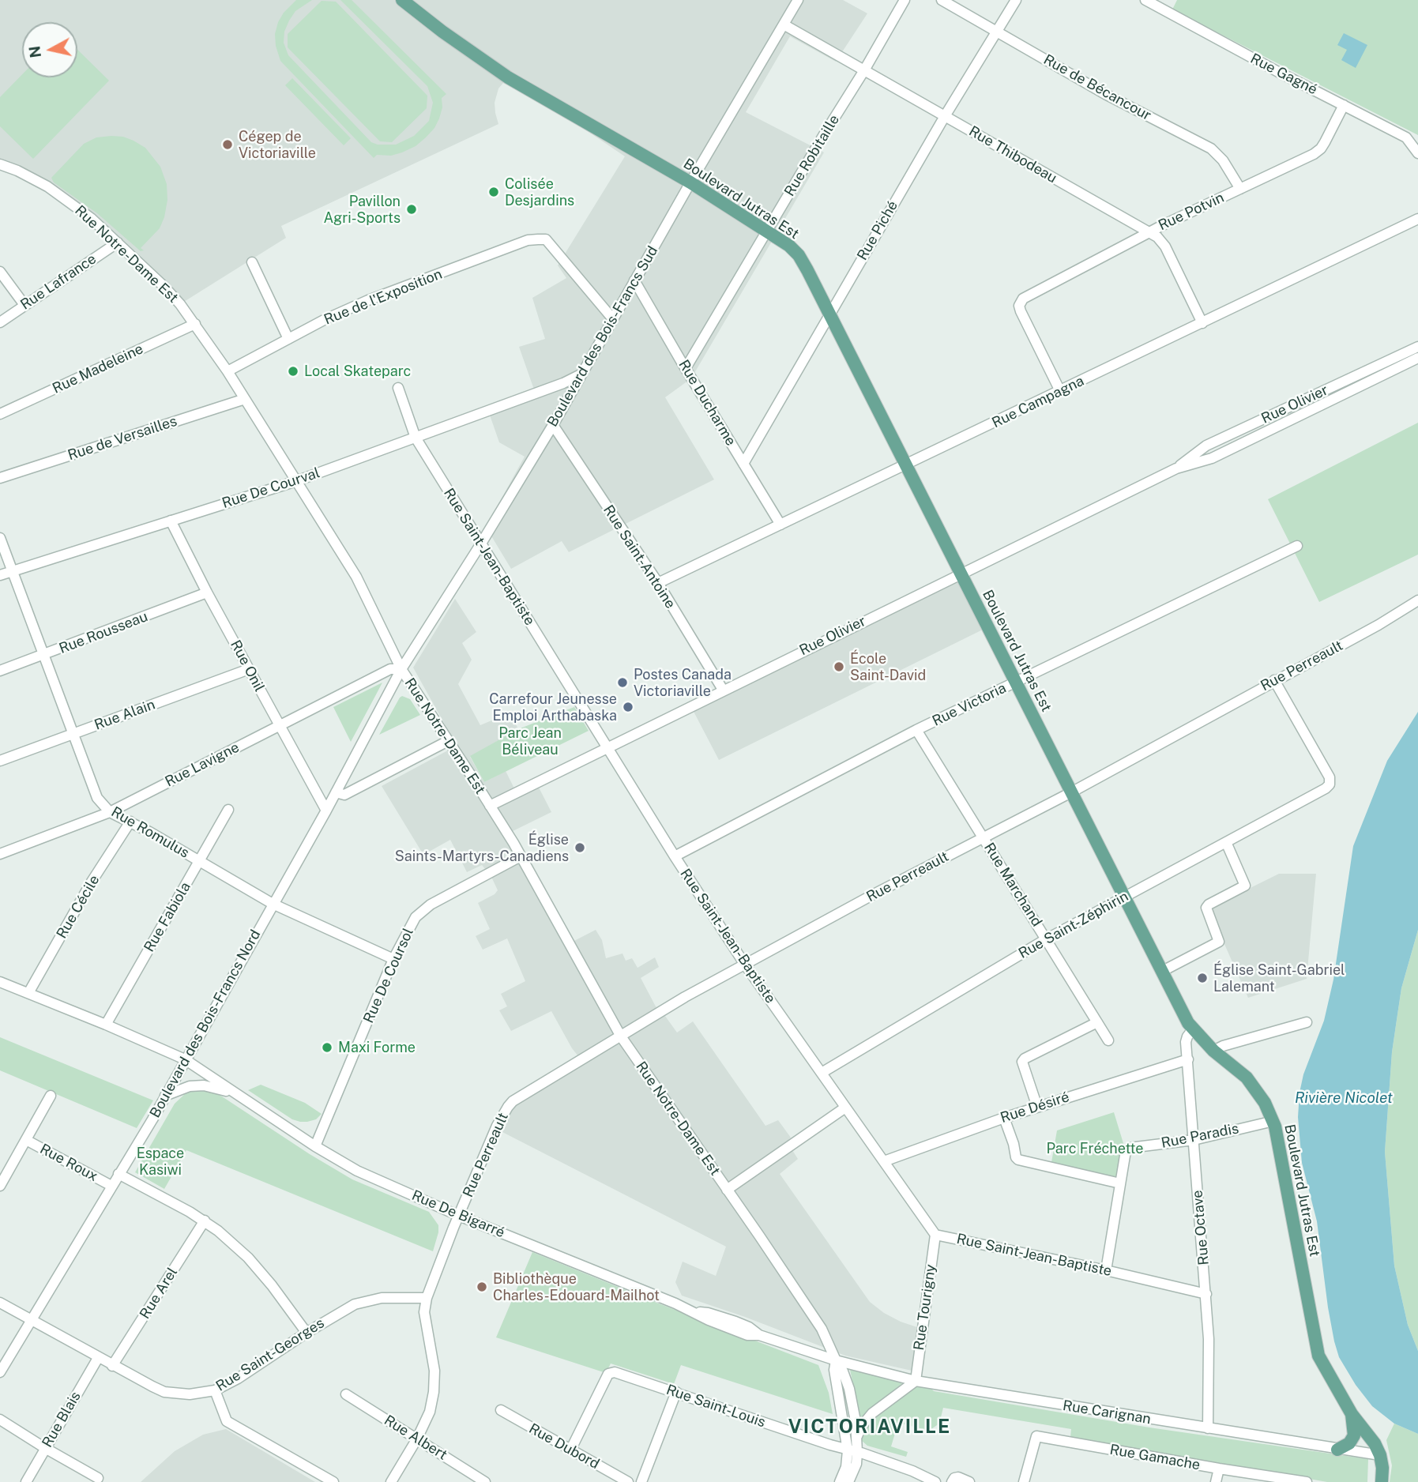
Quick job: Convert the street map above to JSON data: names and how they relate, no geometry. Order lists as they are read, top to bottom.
{
  "streets": {
    "main road": ["Boulevard Jutras Est"],
    "street": [
      "Rue Gagné",
      "Rue de Bécancour",
      "Rue Thibodeau",
      "Rue Robitaille",
      "Rue Potvin",
      "Rue Piché",
      "Rue Notre-Dame Est",
      "Rue Lafrance",
      "Rue de l'Exposition",
      "Boulevard des Bois-Francs Sud",
      "Rue Madeleine",
      "Rue Campagna",
      "Rue Ducharme",
      "Rue Olivier",
      "Rue de Versailles",
      "Rue De Courval",
      "Rue Saint-Jean-Baptiste",
      "Rue Saint-Antoine",
      "Rue Rousseau",
      "Rue Onil",
      "Rue Perreault",
      "Rue Victoria",
      "Rue Alain",
      "Rue Lavigne",
      "Rue Romulus",
      "Rue Marchand",
      "Rue Cécile",
      "Rue Fabiola",
      "Rue Saint-Zéphirin",
      "Rue De Coursol",
      "Boulevard des Bois-Francs Nord",
      "Rue Désiré",
      "Rue Paradis",
      "Rue Roux",
      "Rue De Bigarré",
      "Rue Octave",
      "Rue Arel",
      "Rue Tourigny",
      "Rue Saint-Georges",
      "Rue Saint-Louis",
      "Rue Carignan",
      "Rue Blais",
      "Rue Albert",
      "Rue Dubord",
      "Rue Gamache"
    ]
  },
  "crossings": [
    ["Rue Gagné", "Rue Potvin"],
    ["Rue de Bécancour", "Rue Potvin"],
    ["Rue de Bécancour", "Rue Piché"],
    ["Rue Thibodeau", "Rue Robitaille"],
    ["Rue Thibodeau", "Rue Potvin"],
    ["Rue Thibodeau", "Rue Piché"],
    ["Rue Thibodeau", "Boulevard des Bois-Francs Sud"],
    ["Rue Thibodeau", "Rue Campagna"],
    ["Rue Robitaille", "Boulevard Jutras Est"],
    ["Rue Robitaille", "Rue Ducharme"],
    ["Boulevard Jutras Est", "Rue Piché"],
    ["Boulevard Jutras Est", "Boulevard des Bois-Francs Sud"],
    ["Boulevard Jutras Est", "Rue Campagna"],
    ["Boulevard Jutras Est", "Rue Olivier"],
    ["Boulevard Jutras Est", "Rue Perreault"],
    ["Boulevard Jutras Est", "Rue Victoria"],
    ["Boulevard Jutras Est", "Rue Saint-Zéphirin"],
    ["Boulevard Jutras Est", "Rue Paradis"],
    ["Boulevard Jutras Est", "Rue Octave"],
    ["Boulevard Jutras Est", "Rue Carignan"],
    ["Rue Potvin", "Rue Campagna"],
    ["Rue Piché", "Rue Ducharme"],
    ["Rue Notre-Dame Est", "Rue Lafrance"],
    ["Rue Notre-Dame Est", "Rue de l'Exposition"],
    ["Rue Notre-Dame Est", "Boulevard des Bois-Francs Sud"],
    ["Rue Notre-Dame Est", "Rue Madeleine"],
    ["Rue Notre-Dame Est", "Rue Olivier"],
    ["Rue Notre-Dame Est", "Rue de Versailles"],
    ["Rue Notre-Dame Est", "Rue De Courval"],
    ["Rue Notre-Dame Est", "Rue Perreault"],
    ["Rue Notre-Dame Est", "Rue Lavigne"],
    ["Rue Notre-Dame Est", "Rue De Coursol"],
    ["Rue Notre-Dame Est", "Boulevard des Bois-Francs Nord"],
    ["Rue Notre-Dame Est", "Rue De Bigarré"],
    ["Rue Notre-Dame Est", "Rue Saint-Louis"],
    ["Rue Notre-Dame Est", "Rue Carignan"],
    ["Rue de l'Exposition", "Boulevard des Bois-Francs Sud"],
    ["Boulevard des Bois-Francs Sud", "Rue Ducharme"],
    ["Boulevard des Bois-Francs Sud", "Rue De Courval"],
    ["Boulevard des Bois-Francs Sud", "Rue Saint-Jean-Baptiste"],
    ["Boulevard des Bois-Francs Sud", "Rue Saint-Antoine"],
    ["Boulevard des Bois-Francs Sud", "Rue Lavigne"],
    ["Boulevard des Bois-Francs Sud", "Boulevard des Bois-Francs Nord"],
    ["Rue Campagna", "Rue Ducharme"],
    ["Rue Campagna", "Rue Saint-Antoine"],
    ["Rue Olivier", "Rue Saint-Jean-Baptiste"],
    ["Rue Olivier", "Rue Saint-Antoine"],
    ["Rue De Courval", "Rue Saint-Jean-Baptiste"],
    ["Rue De Courval", "Rue Onil"],
    ["Rue De Courval", "Rue Romulus"],
    ["Rue Saint-Jean-Baptiste", "Rue Perreault"],
    ["Rue Saint-Jean-Baptiste", "Rue Victoria"],
    ["Rue Saint-Jean-Baptiste", "Rue Saint-Zéphirin"],
    ["Rue Saint-Jean-Baptiste", "Rue Désiré"],
    ["Rue Saint-Jean-Baptiste", "Rue Octave"],
    ["Rue Saint-Jean-Baptiste", "Rue Tourigny"],
    ["Rue Rousseau", "Rue Onil"],
    ["Rue Rousseau", "Rue Romulus"],
    ["Rue Onil", "Rue Alain"],
    ["Rue Onil", "Rue Lavigne"],
    ["Rue Onil", "Boulevard des Bois-Francs Nord"],
    ["Rue Perreault", "Rue Marchand"],
    ["Rue Perreault", "Rue Saint-Zéphirin"],
    ["Rue Perreault", "Rue De Bigarré"],
    ["Rue Perreault", "Rue Saint-Georges"],
    ["Rue Perreault", "Rue Albert"],
    ["Rue Victoria", "Rue Marchand"],
    ["Rue Alain", "Rue Romulus"],
    ["Rue Lavigne", "Rue Romulus"],
    ["Rue Lavigne", "Boulevard des Bois-Francs Nord"],
    ["Rue Romulus", "Rue Cécile"],
    ["Rue Romulus", "Rue Fabiola"],
    ["Rue Romulus", "Rue De Coursol"],
    ["Rue Romulus", "Boulevard des Bois-Francs Nord"],
    ["Rue Marchand", "Rue Saint-Zéphirin"],
    ["Rue Cécile", "Rue De Bigarré"],
    ["Rue Fabiola", "Rue De Bigarré"],
    ["Rue De Coursol", "Rue De Bigarré"],
    ["Boulevard des Bois-Francs Nord", "Rue Roux"],
    ["Boulevard des Bois-Francs Nord", "Rue De Bigarré"],
    ["Boulevard des Bois-Francs Nord", "Rue Saint-Georges"],
    ["Rue Désiré", "Rue Octave"],
    ["Rue Paradis", "Rue Octave"],
    ["Rue De Bigarré", "Rue Carignan"],
    ["Rue Octave", "Rue Carignan"],
    ["Rue Arel", "Rue Saint-Georges"],
    ["Rue Tourigny", "Rue Carignan"],
    ["Rue Saint-Georges", "Rue Blais"],
    ["Rue Saint-Louis", "Rue Dubord"]
  ],
  "districts": ["VICTORIAVILLE"],
  "water": ["Rivière Nicolet"],
  "parks": ["Parc Jean Béliveau", "Parc Fréchette", "Espace Kasiwi"],
  "places": [
    "Cégep de Victoriaville",
    "Colisée Desjardins",
    "Pavillon Agri-Sports",
    "Local Skateparc",
    "École Saint-David",
    "Postes Canada Victoriaville",
    "Carrefour Jeunesse Emploi Arthabaska",
    "Église Saints-Martyrs-Canadiens",
    "Église Saint-Gabriel Lalemant",
    "Maxi Forme",
    "Bibliothèque Charles-Edouard-Mailhot"
  ],
  "north": "left"
}
